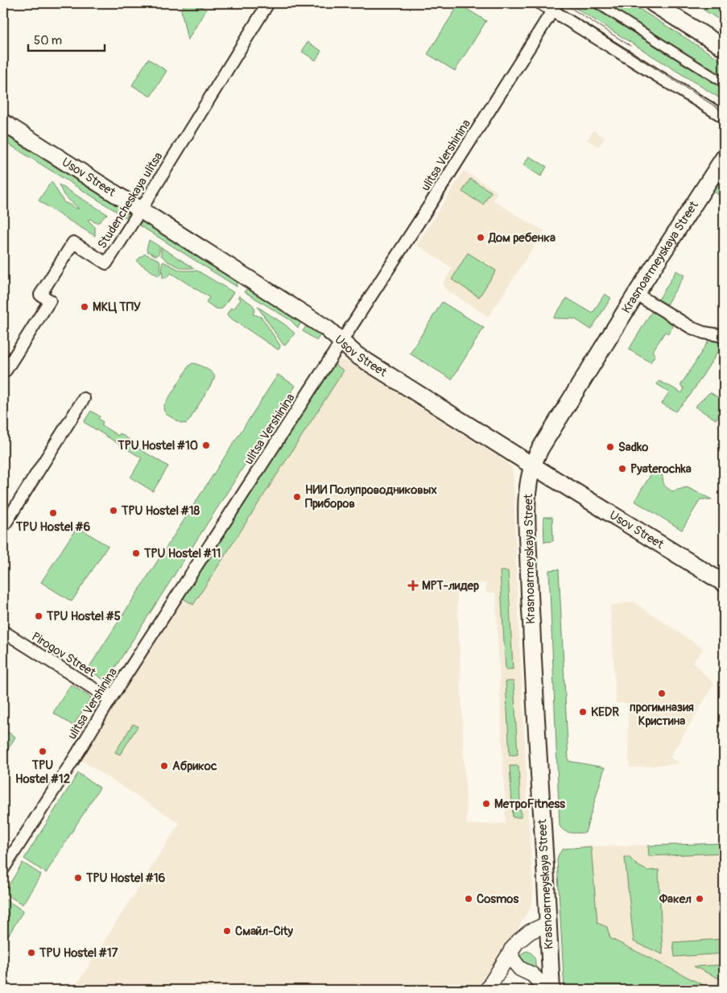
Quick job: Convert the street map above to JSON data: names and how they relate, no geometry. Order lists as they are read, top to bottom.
{
  "streets": {
    "main road": ["Usov Street", "Krasnoarmeyskaya Street"],
    "street": ["ulitsa Vershinina", "Studencheskaya ulitsa", "Pirogov Street"]
  },
  "crossings": [
    ["ulitsa Vershinina", "Usov Street"],
    ["ulitsa Vershinina", "Pirogov Street"],
    ["Usov Street", "Studencheskaya ulitsa"],
    ["Usov Street", "Krasnoarmeyskaya Street"]
  ],
  "places": {
    "other": [
      "Дом ребенка",
      "МКЦ ТПУ",
      "TPU Hostel #10",
      "Sadko",
      "Pyaterochka",
      "НИИ Полупроводниковых Приборов",
      "TPU Hostel #18",
      "TPU Hostel #6",
      "TPU Hostel #11",
      "TPU Hostel #5",
      "прогимназия Кристина",
      "KEDR",
      "TPU Hostel #12",
      "Абрикос",
      "МетроFitness",
      "TPU Hostel #16",
      "Cosmos",
      "Факел",
      "Смайл-City",
      "TPU Hostel #17"
    ],
    "health": ["МРТ-лидер"]
  },
  "scale_bar": "50 m"
}
